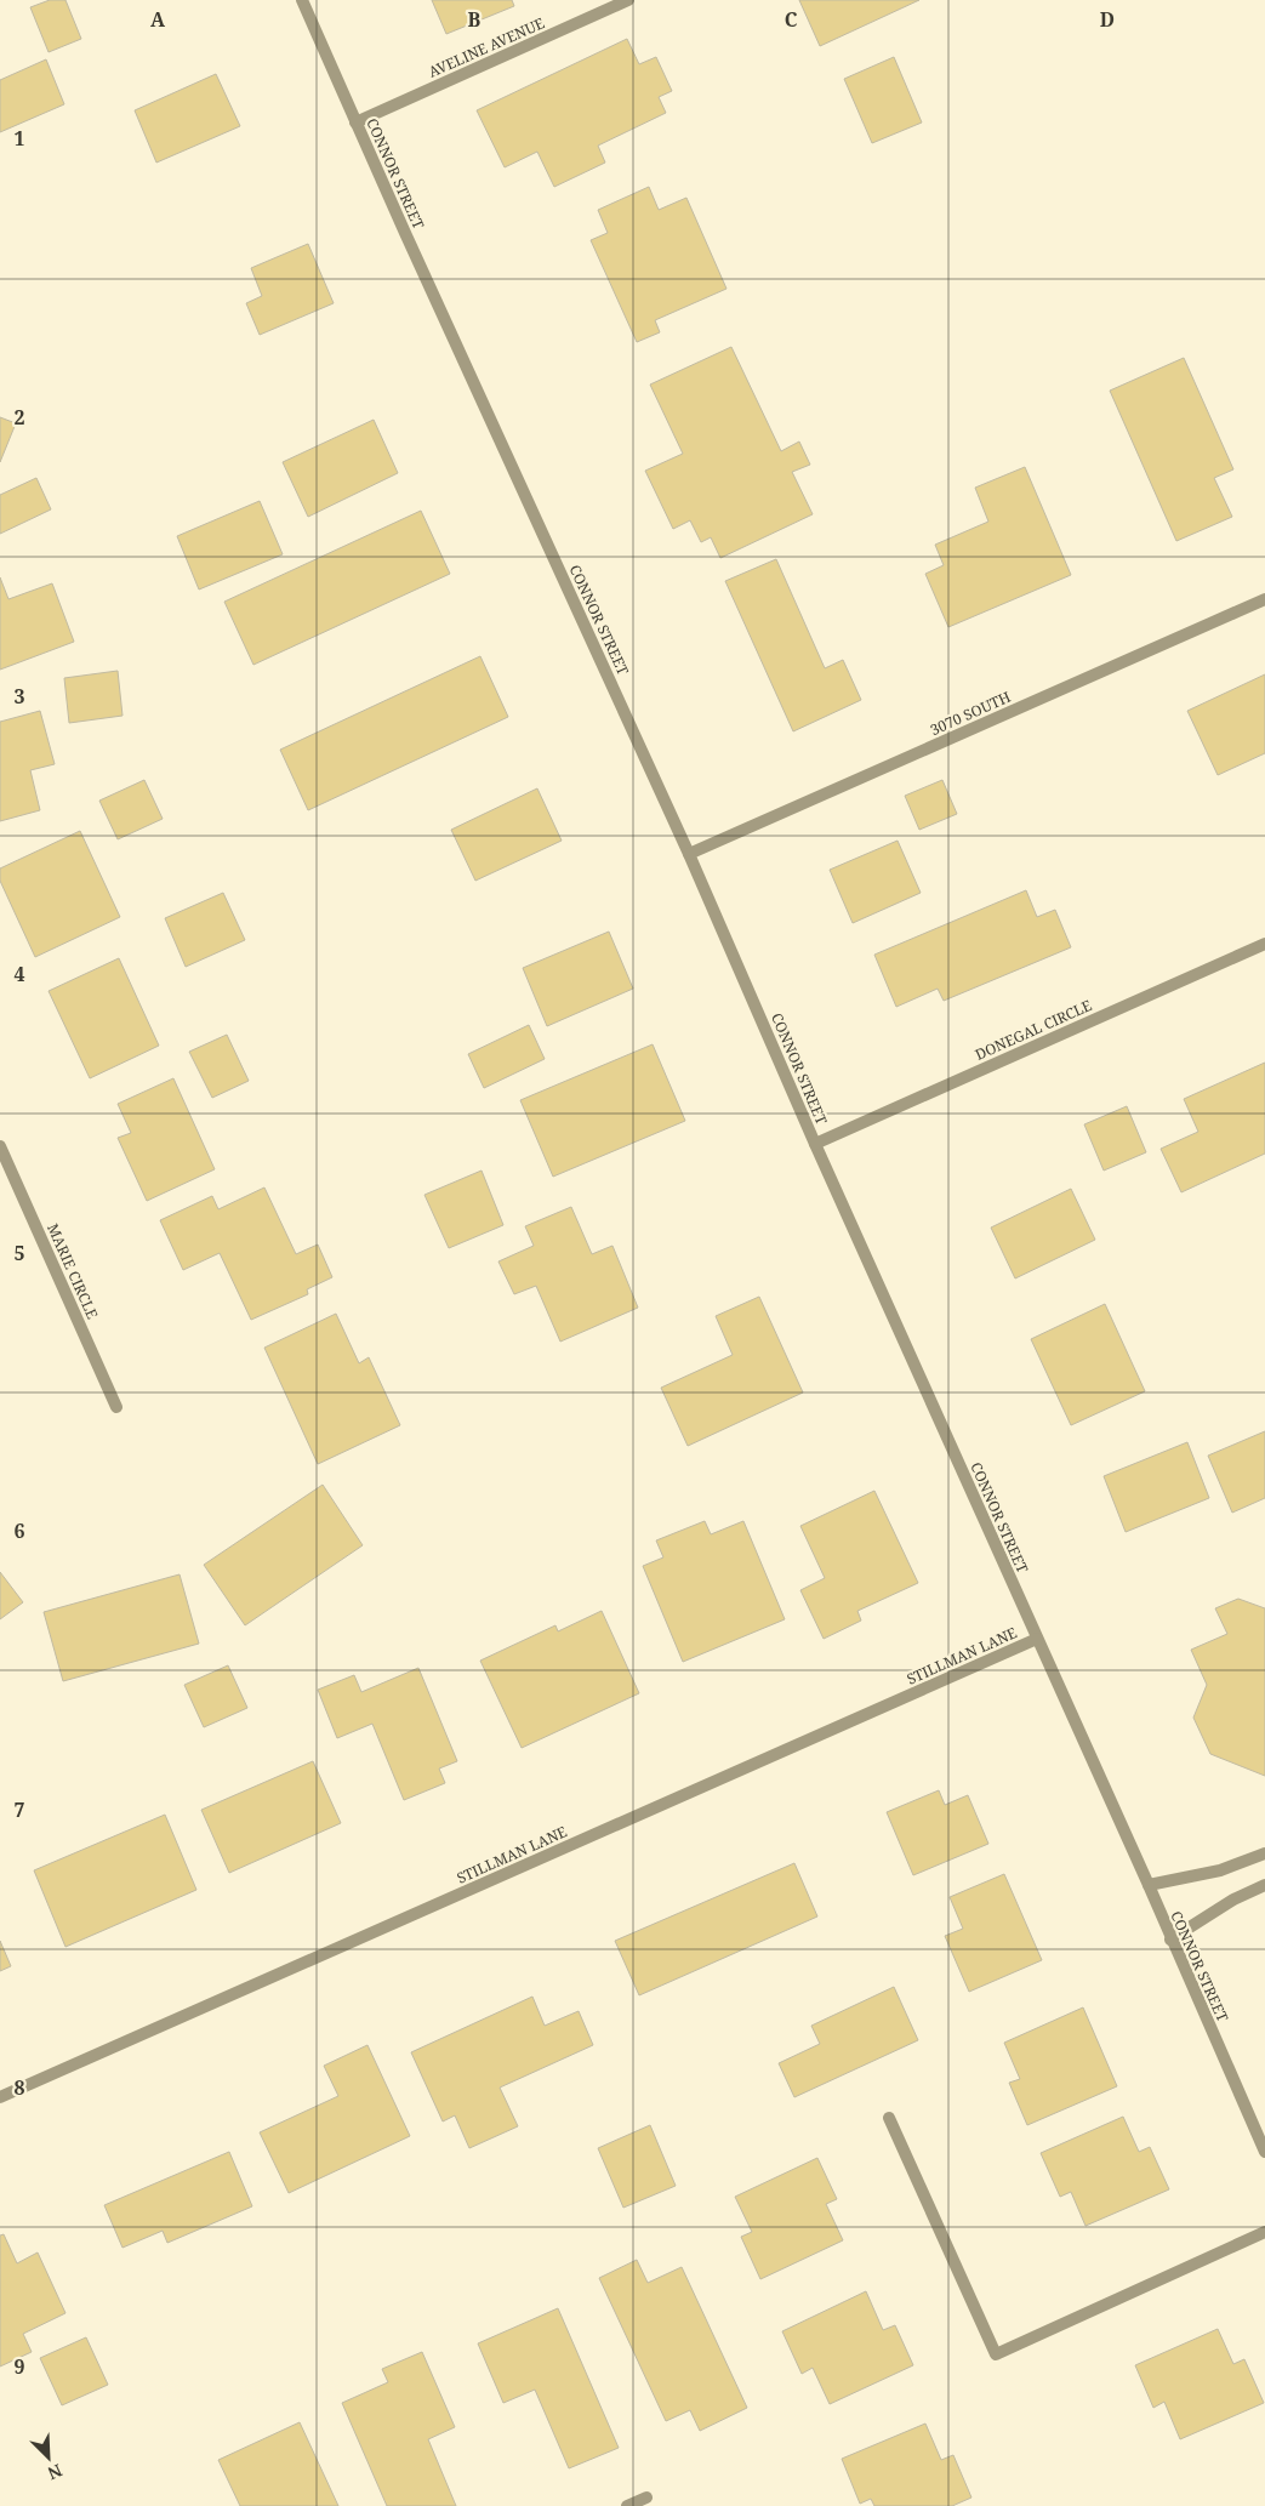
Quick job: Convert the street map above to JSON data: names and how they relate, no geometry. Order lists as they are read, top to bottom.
{
  "streets": {
    "street": [
      "AVELINE AVENUE",
      "CONNOR STREET",
      "3070 SOUTH",
      "DONEGAL CIRCLE",
      "MARIE CIRCLE",
      "STILLMAN LANE"
    ]
  },
  "crossings": [
    ["AVELINE AVENUE", "CONNOR STREET"],
    ["CONNOR STREET", "3070 SOUTH"],
    ["CONNOR STREET", "DONEGAL CIRCLE"],
    ["CONNOR STREET", "STILLMAN LANE"]
  ],
  "north": "bottom right",
  "grid": {
    "columns": [
      "A",
      "B",
      "C",
      "D"
    ],
    "rows": [
      "1",
      "2",
      "3",
      "4",
      "5",
      "6",
      "7",
      "8",
      "9"
    ]
  }
}
